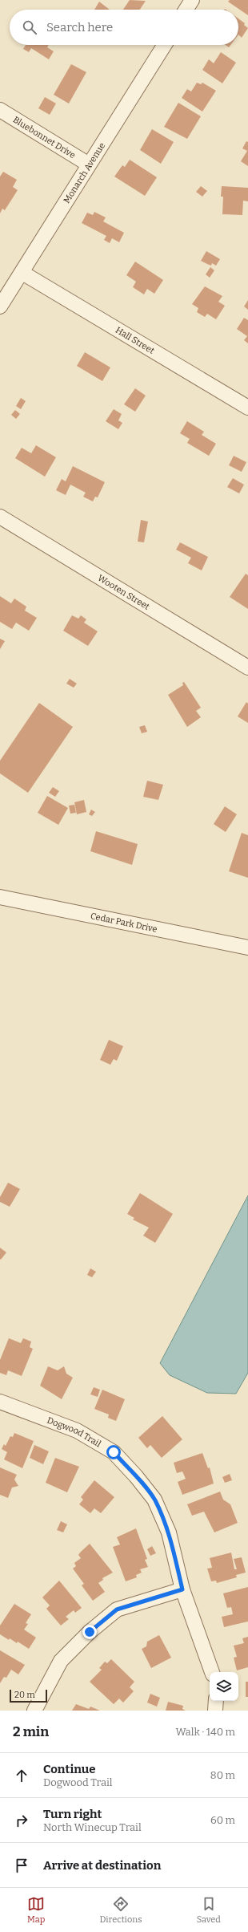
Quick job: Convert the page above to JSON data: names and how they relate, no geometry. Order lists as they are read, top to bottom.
{
  "streets": {
    "street": [
      "Bluebonnet Drive",
      "Monarch Avenue",
      "Hall Street",
      "Wooten Street",
      "Cedar Park Drive",
      "Dogwood Trail"
    ]
  },
  "crossings": [
    ["Bluebonnet Drive", "Monarch Avenue"],
    ["Monarch Avenue", "Hall Street"]
  ],
  "scale_bar": "20 m",
  "page": {
    "search": "Search here",
    "scale": "20 m",
    "heading": ["2 min", "Walk · 140 m"],
    "list": [
      ["Continue", "Dogwood Trail", "80 m"],
      ["Turn right", "North Winecup Trail", "60 m"],
      "Arrive at destination"
    ],
    "nav": ["Map", "Directions", "Saved"]
  }
}
